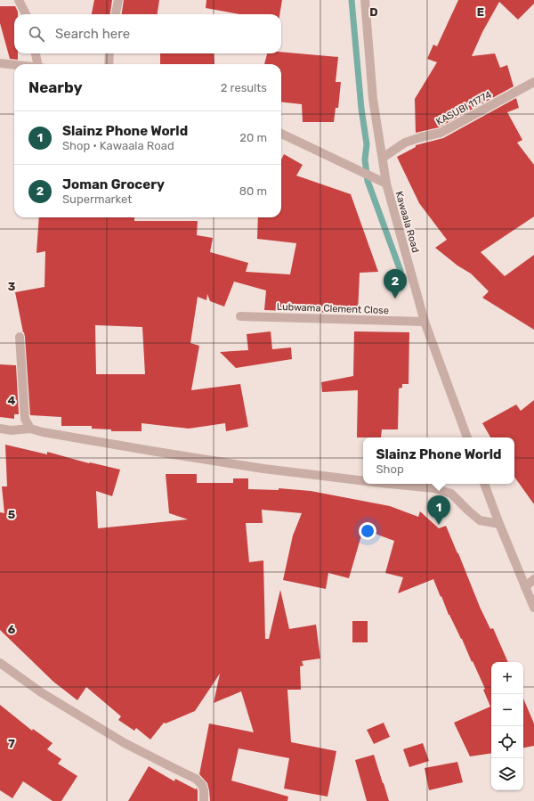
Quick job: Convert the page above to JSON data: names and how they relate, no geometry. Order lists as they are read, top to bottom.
{
  "streets": {
    "street": ["KASUBI 11774", "Kawaala Road", "Lubwama Clement Close"]
  },
  "crossings": [
    ["KASUBI 11774", "Kawaala Road"],
    ["Kawaala Road", "Lubwama Clement Close"]
  ],
  "page": {
    "search": "Search here",
    "heading": ["Nearby", "2 results"],
    "list": [
      {
        "mark": "1",
        "name": "Slainz Phone World",
        "note": "Shop · Kawaala Road",
        "value": "20 m"
      },
      {
        "mark": "2",
        "name": "Joman Grocery",
        "note": "Supermarket",
        "value": "80 m"
      }
    ],
    "pins": ["2", "1"],
    "popup": ["Slainz Phone World", "Shop"],
    "map_buttons": ["+", "−"]
  },
  "grid": {
    "columns": ["D", "E"],
    "rows": [
      "3",
      "4",
      "5",
      "6",
      "7"
    ]
  }
}
